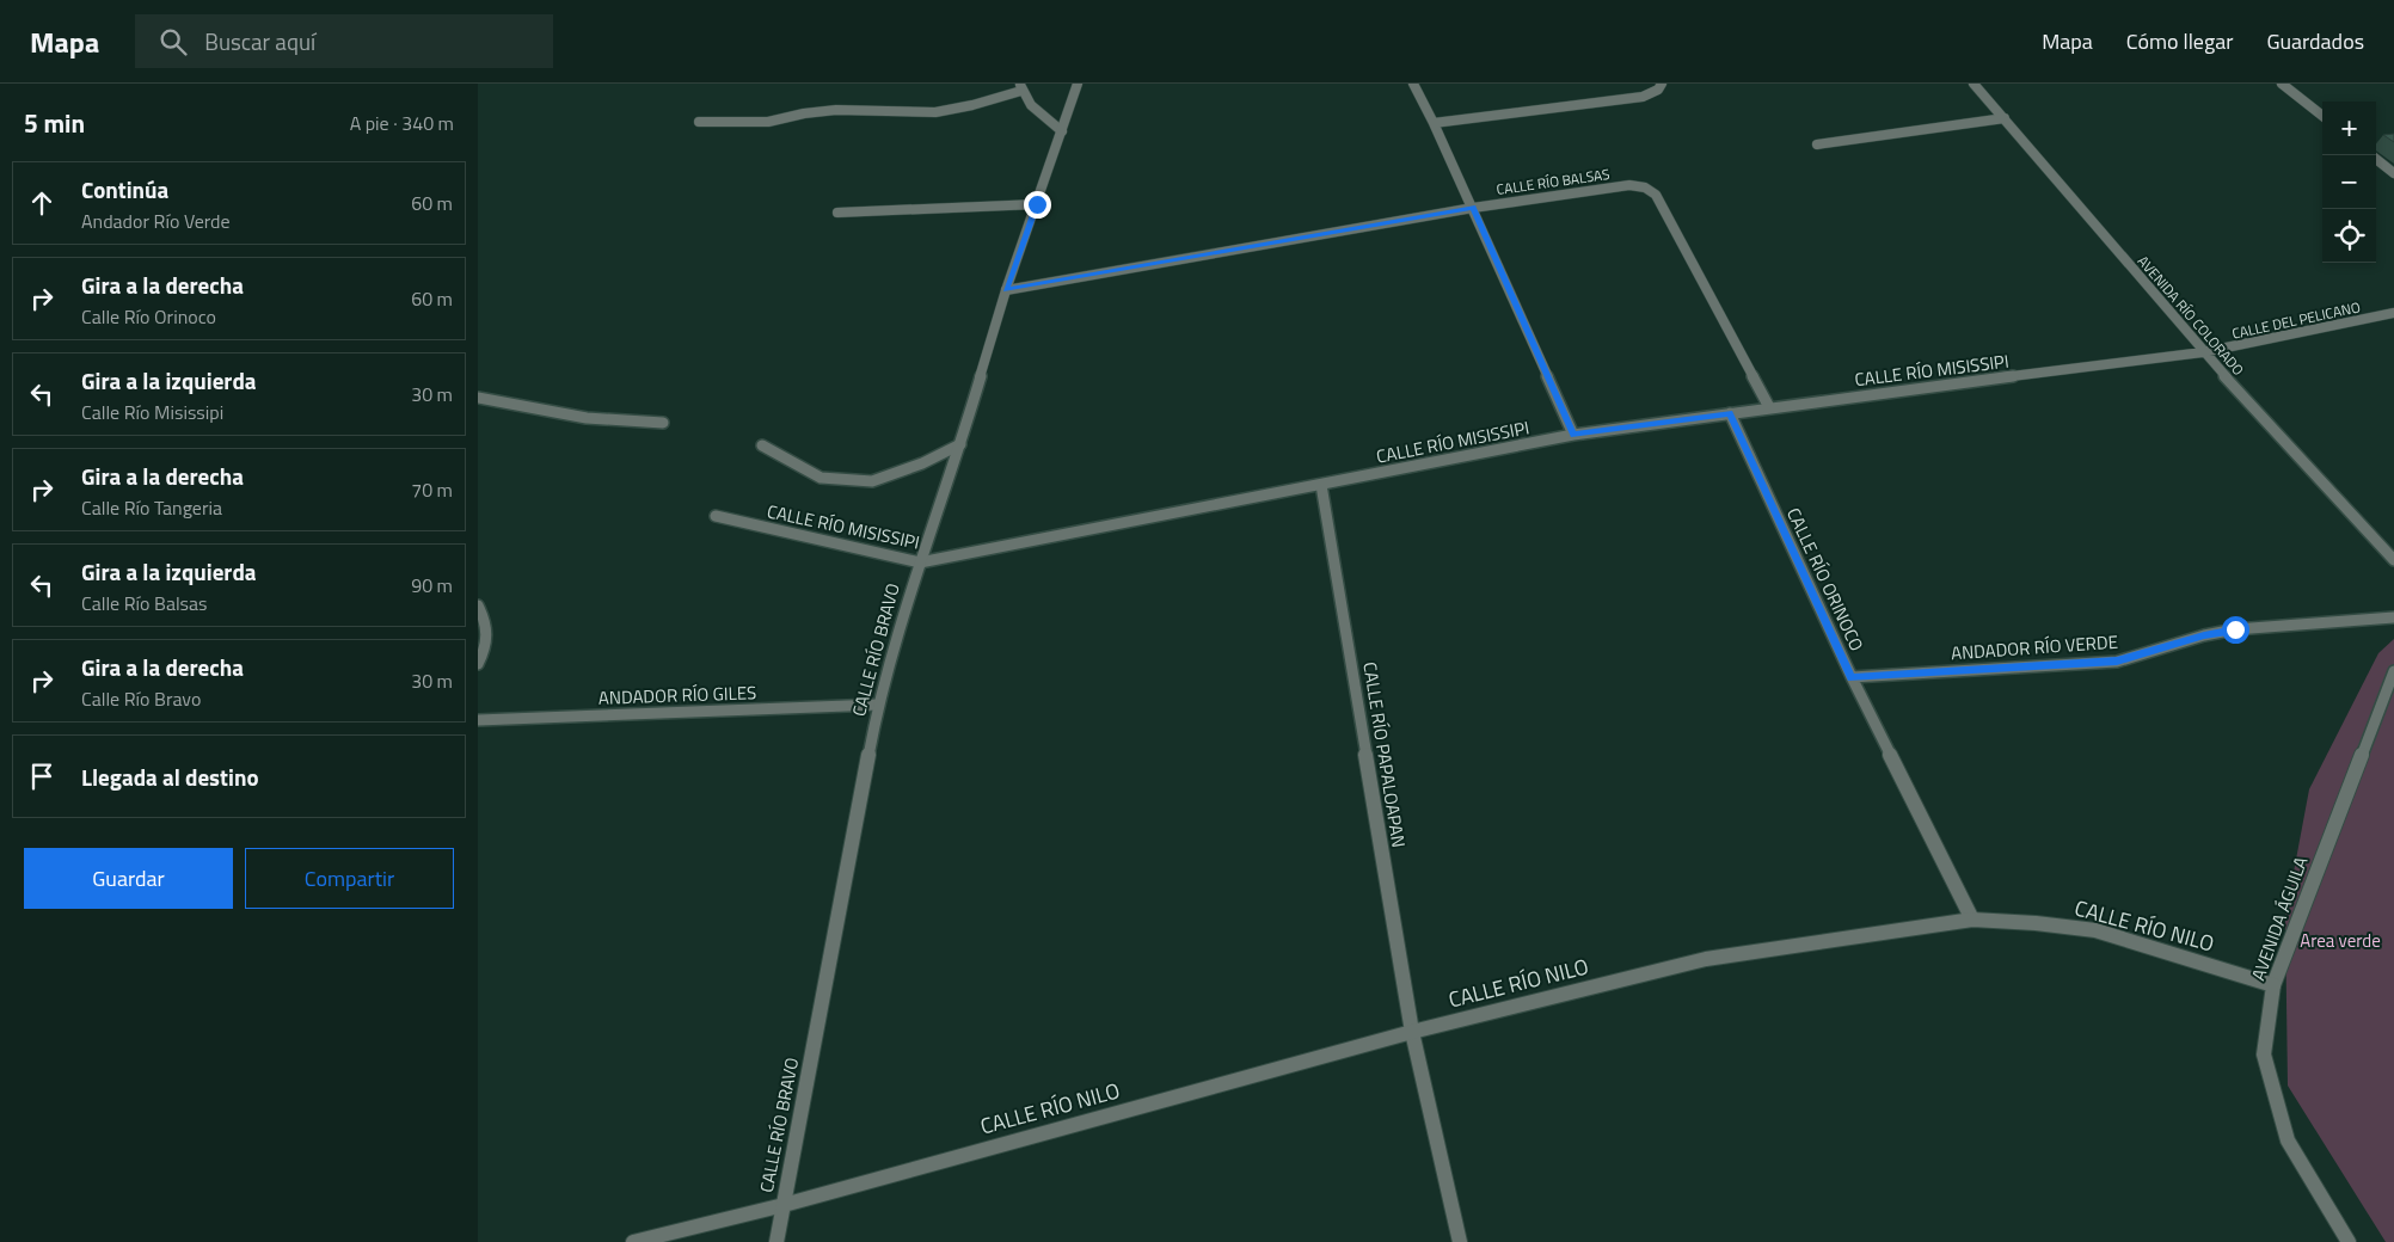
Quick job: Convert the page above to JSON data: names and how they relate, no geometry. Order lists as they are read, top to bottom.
{
  "streets": {
    "street": [
      "CALLE RÍO BALSAS",
      "AVENIDA RÍO COLORADO",
      "CALLE DEL PELICANO",
      "CALLE RÍO MISISSIPI",
      "CALLE RÍO ORINOCO",
      "ANDADOR RÍO VERDE",
      "CALLE RÍO BRAVO",
      "ANDADOR RÍO GILES",
      "CALLE RÍO PAPALOAPAN",
      "AVENIDA ÁGUILA",
      "CALLE RÍO NILO"
    ]
  },
  "crossings": [
    ["CALLE RÍO BALSAS", "CALLE RÍO MISISSIPI"],
    ["CALLE RÍO BALSAS", "CALLE RÍO BRAVO"],
    ["AVENIDA RÍO COLORADO", "CALLE DEL PELICANO"],
    ["AVENIDA RÍO COLORADO", "CALLE RÍO MISISSIPI"],
    ["CALLE DEL PELICANO", "CALLE RÍO MISISSIPI"],
    ["CALLE RÍO MISISSIPI", "CALLE RÍO ORINOCO"],
    ["CALLE RÍO MISISSIPI", "CALLE RÍO BRAVO"],
    ["CALLE RÍO MISISSIPI", "CALLE RÍO PAPALOAPAN"],
    ["CALLE RÍO ORINOCO", "ANDADOR RÍO VERDE"],
    ["CALLE RÍO ORINOCO", "CALLE RÍO NILO"],
    ["CALLE RÍO BRAVO", "ANDADOR RÍO GILES"],
    ["CALLE RÍO BRAVO", "CALLE RÍO NILO"],
    ["CALLE RÍO PAPALOAPAN", "CALLE RÍO NILO"],
    ["AVENIDA ÁGUILA", "CALLE RÍO NILO"]
  ],
  "parks": ["Area verde"],
  "page": {
    "header": "Mapa",
    "search": "Buscar aquí",
    "nav": ["Mapa", "Cómo llegar", "Guardados"],
    "heading": ["5 min", "A pie · 340 m"],
    "map_buttons": ["+", "−"],
    "list": [
      ["Continúa", "Andador Río Verde", "60 m"],
      ["Gira a la derecha", "Calle Río Orinoco", "60 m"],
      ["Gira a la izquierda", "Calle Río Misissipi", "30 m"],
      ["Gira a la derecha", "Calle Río Tangeria", "70 m"],
      ["Gira a la izquierda", "Calle Río Balsas", "90 m"],
      ["Gira a la derecha", "Calle Río Bravo", "30 m"],
      "Llegada al destino"
    ],
    "buttons": ["Guardar", "Compartir"]
  }
}
